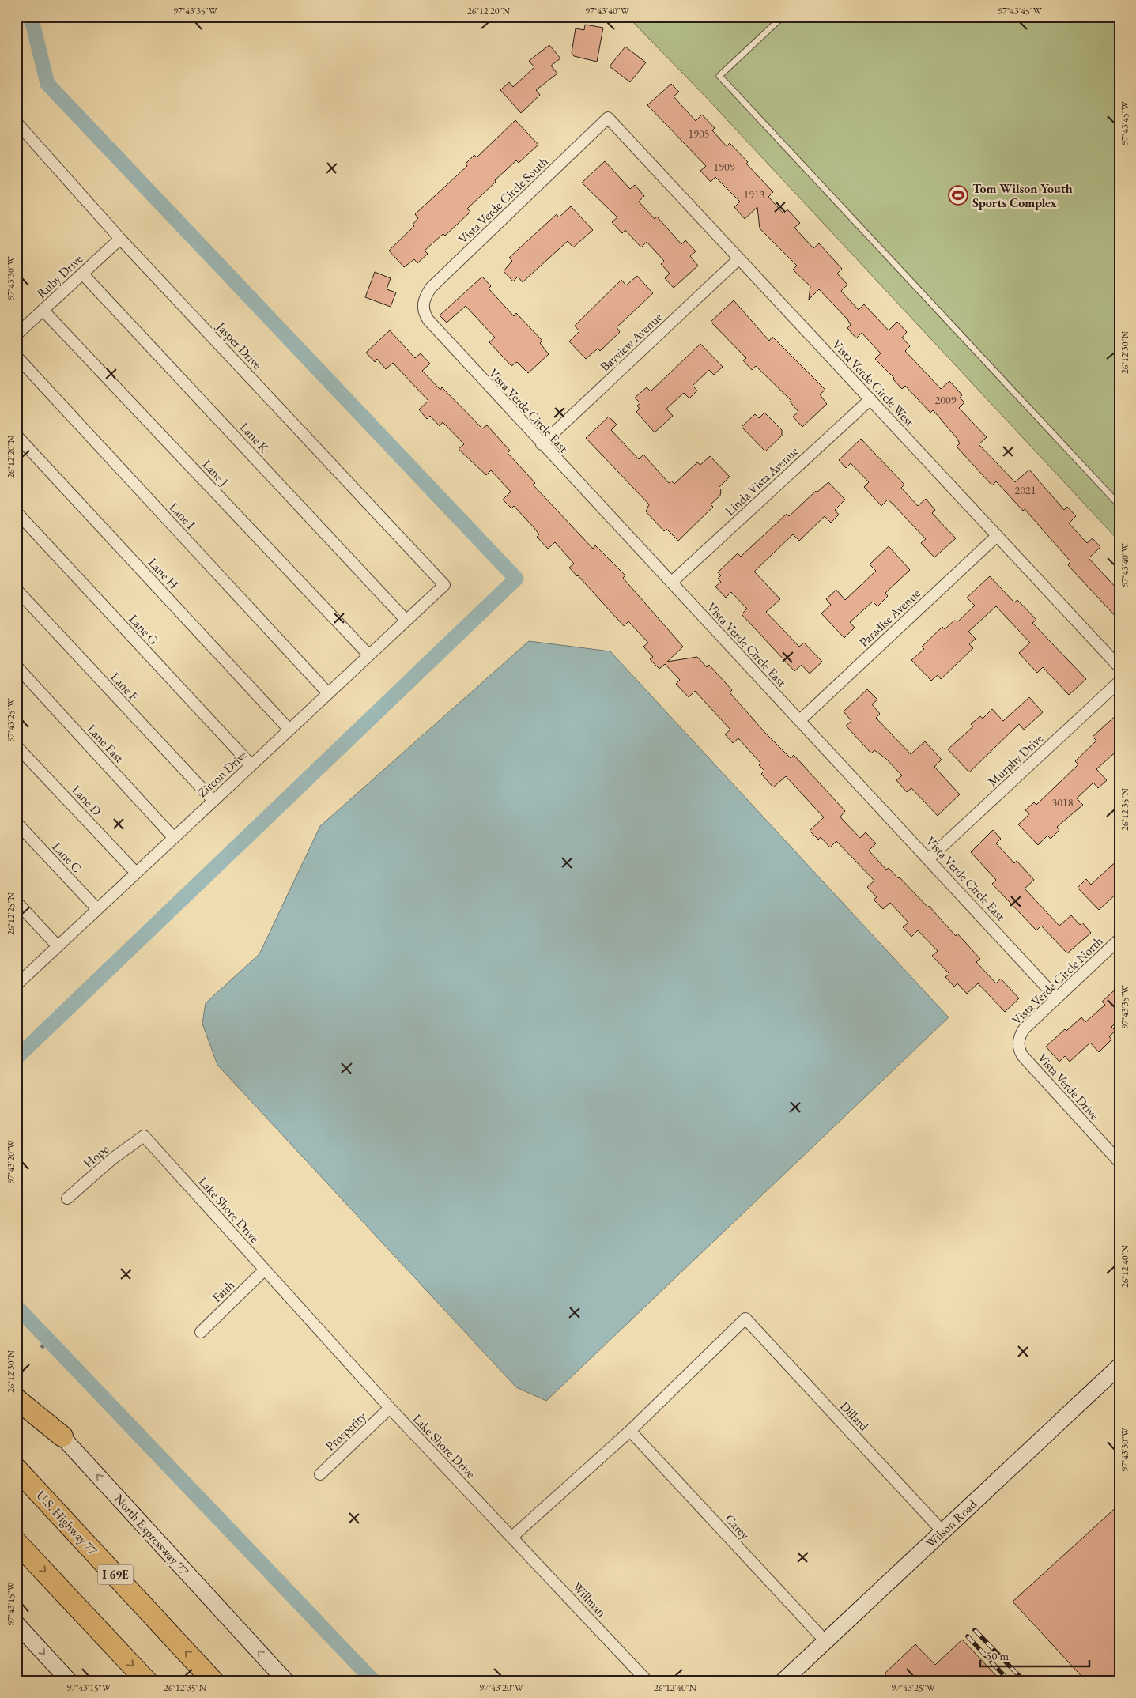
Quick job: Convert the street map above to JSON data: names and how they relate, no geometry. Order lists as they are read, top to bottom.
{
  "streets": {
    "highway": ["U.S. Highway 77", "I 69E"],
    "main road": ["Wilson Road", "North Expressway 77"],
    "street": [
      "Vista Verde Circle South",
      "Ruby Drive",
      "Bayview Avenue",
      "Jasper Drive",
      "Vista Verde Circle West",
      "Vista Verde Circle East",
      "Lane K",
      "Lane J",
      "Linda Vista Avenue",
      "Lane I",
      "Lane H",
      "Paradise Avenue",
      "Lane G",
      "Lane F",
      "Lane East",
      "Murphy Drive",
      "Zircon Drive",
      "Lane D",
      "Lane C",
      "Vista Verde Circle North",
      "Vista Verde Drive",
      "Hope",
      "Lake Shore Drive",
      "Faith",
      "Dillard",
      "Prosperity",
      "Carey",
      "Willman"
    ]
  },
  "crossings": [
    ["Vista Verde Circle South", "Vista Verde Circle West"],
    ["Vista Verde Circle South", "Vista Verde Circle East"],
    ["Ruby Drive", "Jasper Drive"],
    ["Ruby Drive", "Lane K"],
    ["Ruby Drive", "Lane J"],
    ["Bayview Avenue", "Vista Verde Circle West"],
    ["Bayview Avenue", "Vista Verde Circle East"],
    ["Jasper Drive", "Zircon Drive"],
    ["Vista Verde Circle West", "Linda Vista Avenue"],
    ["Vista Verde Circle West", "Paradise Avenue"],
    ["Vista Verde Circle East", "Linda Vista Avenue"],
    ["Vista Verde Circle East", "Paradise Avenue"],
    ["Vista Verde Circle East", "Murphy Drive"],
    ["Vista Verde Circle East", "Vista Verde Circle North"],
    ["Lane K", "Zircon Drive"],
    ["Lane J", "Zircon Drive"],
    ["Lane I", "Zircon Drive"],
    ["Lane H", "Zircon Drive"],
    ["Lane G", "Zircon Drive"],
    ["Lane F", "Zircon Drive"],
    ["Lane East", "Zircon Drive"],
    ["Zircon Drive", "Lane D"],
    ["Zircon Drive", "Lane C"],
    ["Vista Verde Circle North", "Vista Verde Drive"],
    ["Hope", "Lake Shore Drive"],
    ["Lake Shore Drive", "Faith"],
    ["Lake Shore Drive", "Prosperity"],
    ["Lake Shore Drive", "Willman"],
    ["Dillard", "Wilson Road"],
    ["Dillard", "Carey"],
    ["Wilson Road", "Carey"]
  ],
  "one_way": ["North Expressway 77"],
  "places": {
    "sports": ["Tom Wilson Youth Sports Complex"]
  },
  "house_numbers": [
    "1905",
    "1909",
    "1913",
    "2009",
    "2021",
    "3018"
  ],
  "scale_bar": "50 m",
  "coordinates": [
    "97°43'35\"W",
    "26°12'20\"N",
    "97°43'40\"W",
    "97°43'45\"W",
    "97°43'30\"W",
    "26°12'30\"N",
    "97°43'25\"W",
    "26°12'35\"N",
    "26°12'25\"N",
    "97°43'20\"W",
    "26°12'40\"N",
    "97°43'15\"W"
  ]
}
